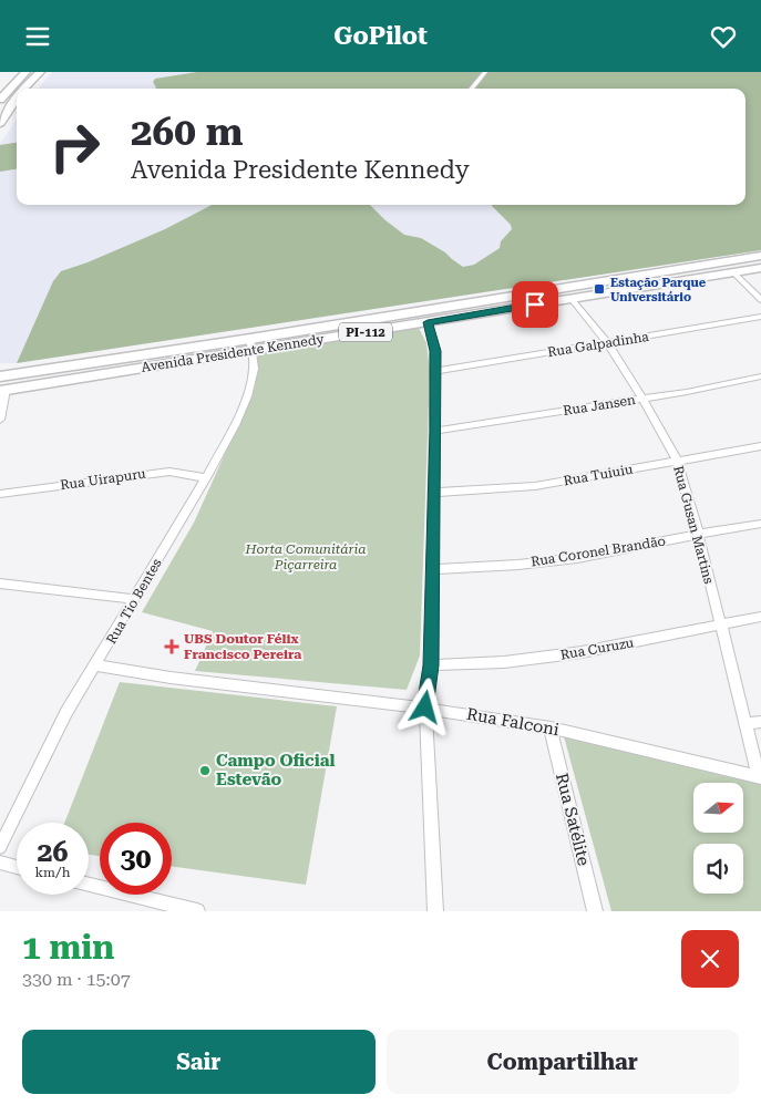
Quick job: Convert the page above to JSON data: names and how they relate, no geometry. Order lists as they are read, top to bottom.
{
  "streets": {
    "main road": ["PI-112", "Avenida Presidente Kennedy"],
    "street": [
      "Rua Galpadinha",
      "Rua Jansen",
      "Rua Tuiuiu",
      "Rua Uirapuru",
      "Rua Gusan Martins",
      "Rua Coronel Brandão",
      "Rua Tio Bentes",
      "Rua Curuzu",
      "Rua Falconi",
      "Rua Satélite"
    ]
  },
  "crossings": [
    ["Rua Galpadinha", "Rua Gusan Martins"],
    ["Avenida Presidente Kennedy", "Rua Gusan Martins"],
    ["Avenida Presidente Kennedy", "Rua Tio Bentes"],
    ["Rua Jansen", "Rua Gusan Martins"],
    ["Rua Tuiuiu", "Rua Gusan Martins"],
    ["Rua Uirapuru", "Rua Tio Bentes"],
    ["Rua Gusan Martins", "Rua Coronel Brandão"],
    ["Rua Gusan Martins", "Rua Curuzu"],
    ["Rua Gusan Martins", "Rua Falconi"],
    ["Rua Tio Bentes", "Rua Falconi"],
    ["Rua Falconi", "Rua Satélite"]
  ],
  "parks": ["Horta Comunitária Piçarreira"],
  "places": {
    "transit": ["Estação Parque Universitário"],
    "health": ["UBS Doutor Félix Francisco Pereira"],
    "other": ["Campo Oficial Estevão"]
  },
  "north": "right",
  "page": {
    "header": "GoPilot",
    "turn": ["260 m", "Avenida Presidente Kennedy"],
    "speed": "26 km/h",
    "limit": "30",
    "heading": ["1 min", "330 m · 15:07"],
    "buttons": ["Sair", "Compartilhar"]
  }
}
